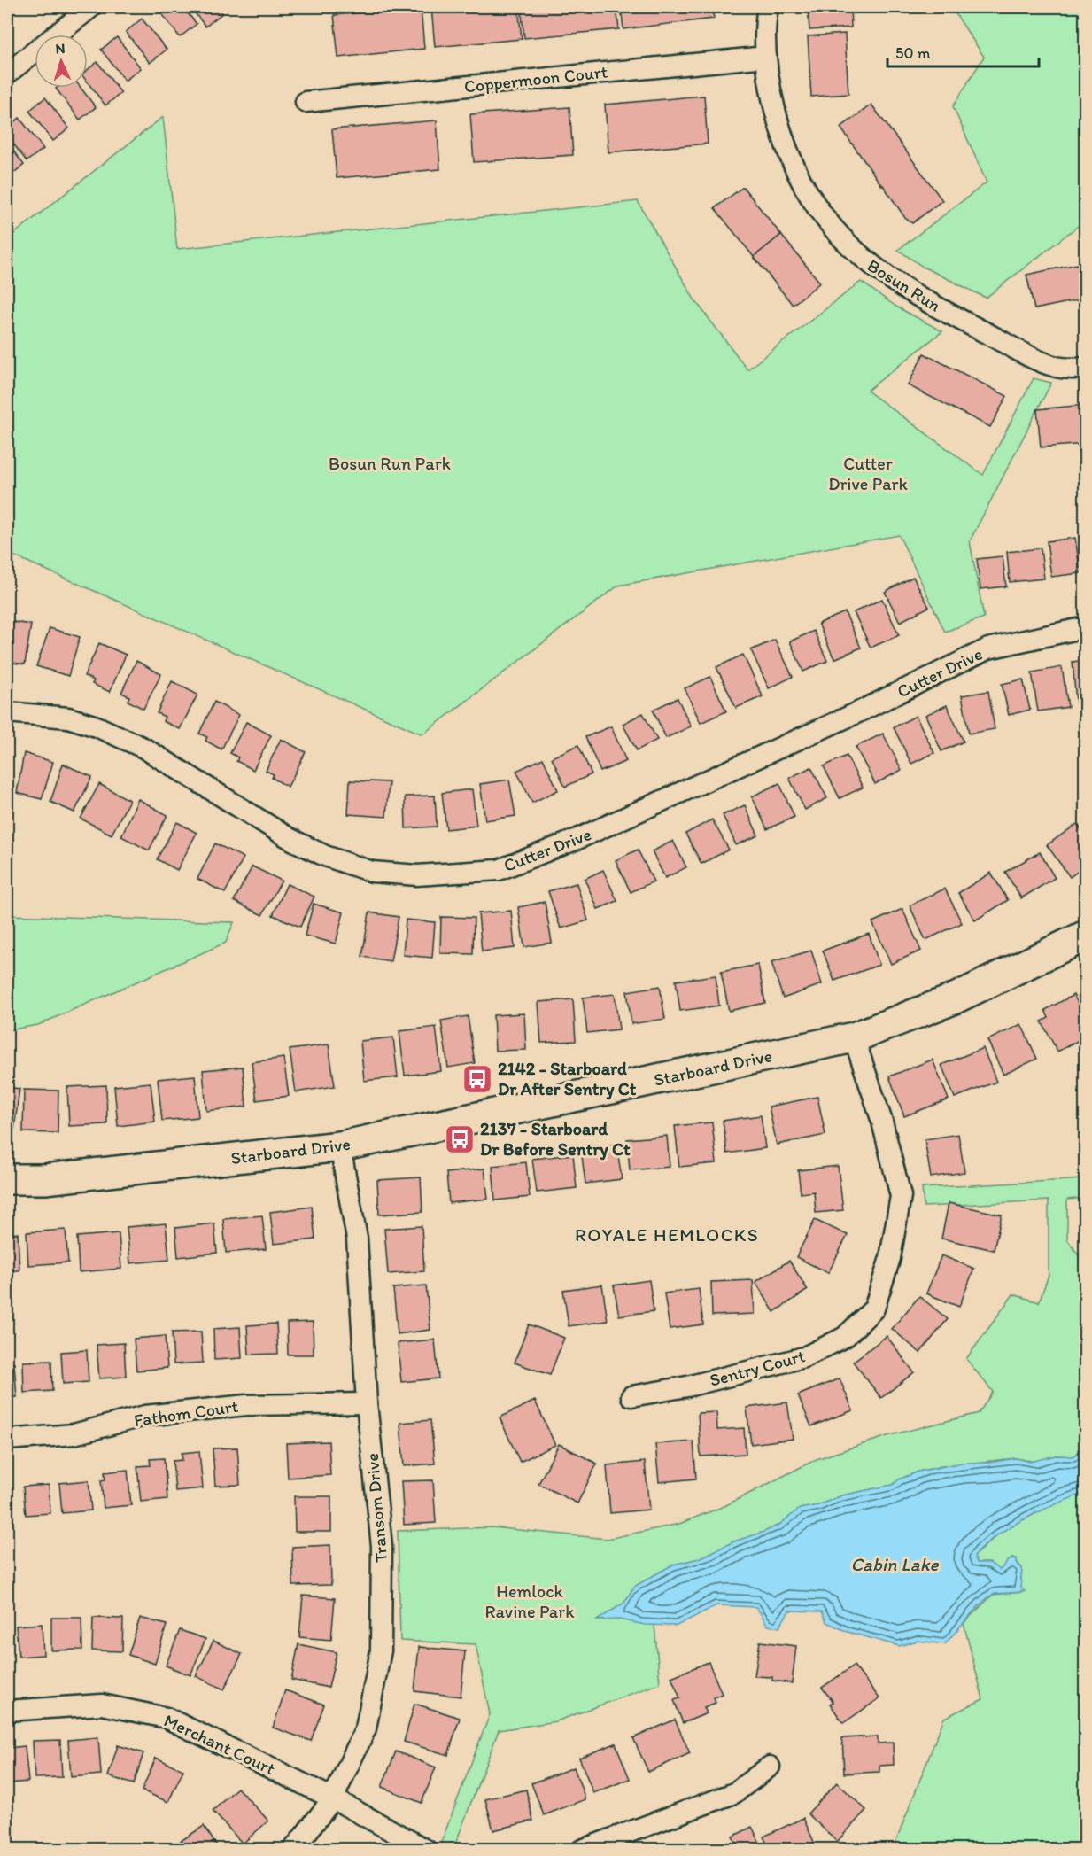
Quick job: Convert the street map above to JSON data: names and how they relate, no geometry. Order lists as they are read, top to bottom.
{
  "streets": {
    "street": [
      "Coppermoon Court",
      "Bosun Run",
      "Cutter Drive",
      "Starboard Drive",
      "Sentry Court",
      "Fathom Court",
      "Transom Drive",
      "Merchant Court"
    ]
  },
  "crossings": [
    ["Coppermoon Court", "Bosun Run"],
    ["Starboard Drive", "Sentry Court"],
    ["Starboard Drive", "Transom Drive"],
    ["Fathom Court", "Transom Drive"],
    ["Transom Drive", "Merchant Court"]
  ],
  "districts": ["ROYALE HEMLOCKS"],
  "water": ["Cabin Lake"],
  "parks": ["Bosun Run Park", "Cutter Drive Park", "Hemlock Ravine Park"],
  "places": {
    "bus stop": ["2142 - Starboard Dr After Sentry Ct", "2137 - Starboard Dr Before Sentry Ct"]
  },
  "scale_bar": "50 m",
  "north": "top"
}
